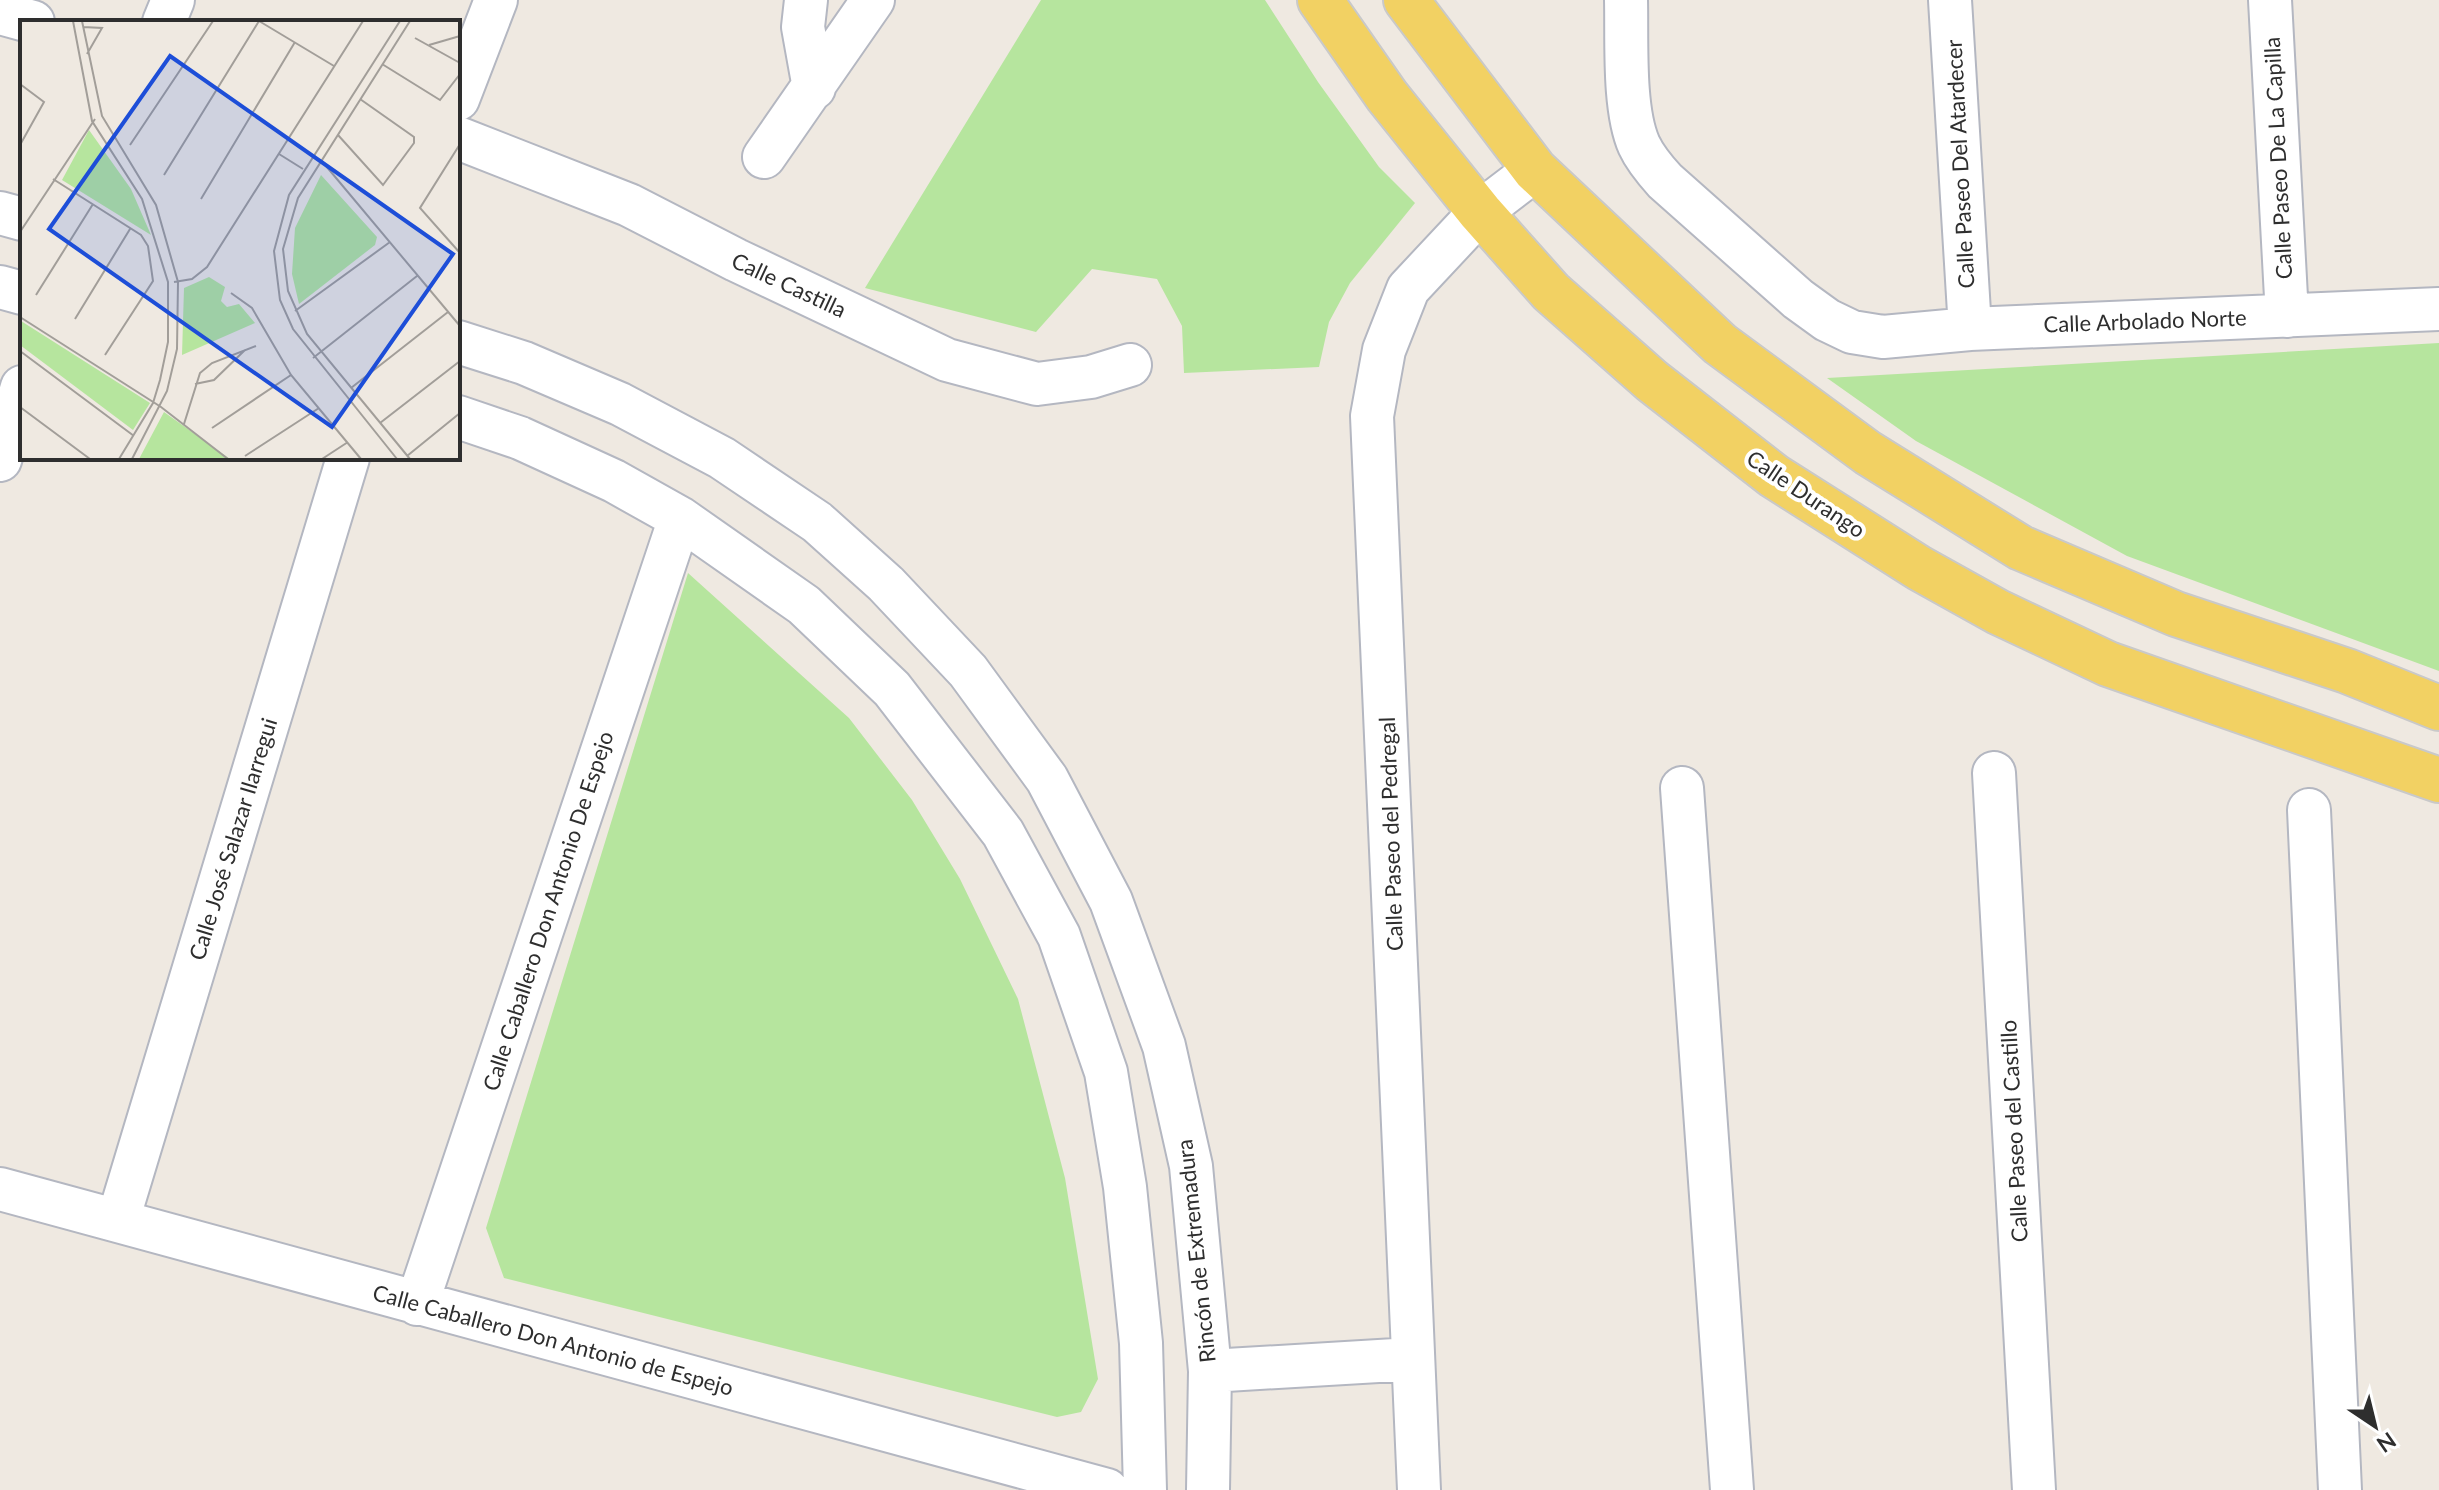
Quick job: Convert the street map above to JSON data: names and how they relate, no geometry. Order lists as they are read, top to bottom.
{
  "streets": {
    "main road": ["Calle Durango"],
    "street": [
      "Calle Paseo De La Capilla",
      "Calle Paseo Del Atardecer",
      "Calle Castilla",
      "Calle Arbolado Norte",
      "Calle Paseo del Pedregal",
      "Calle José Salazar Ilarregui",
      "Calle Caballero Don Antonio De Espejo",
      "Calle Paseo del Castillo",
      "Rincón de Extremadura",
      "Calle Caballero Don Antonio de Espejo"
    ]
  },
  "crossings": [
    ["Calle Paseo De La Capilla", "Calle Arbolado Norte"],
    ["Calle Paseo Del Atardecer", "Calle Arbolado Norte"],
    ["Calle Durango", "Calle Paseo del Pedregal"],
    ["Calle José Salazar Ilarregui", "Calle Caballero Don Antonio de Espejo"],
    ["Calle Caballero Don Antonio De Espejo", "Calle Caballero Don Antonio de Espejo"]
  ],
  "north": "bottom right"
}
